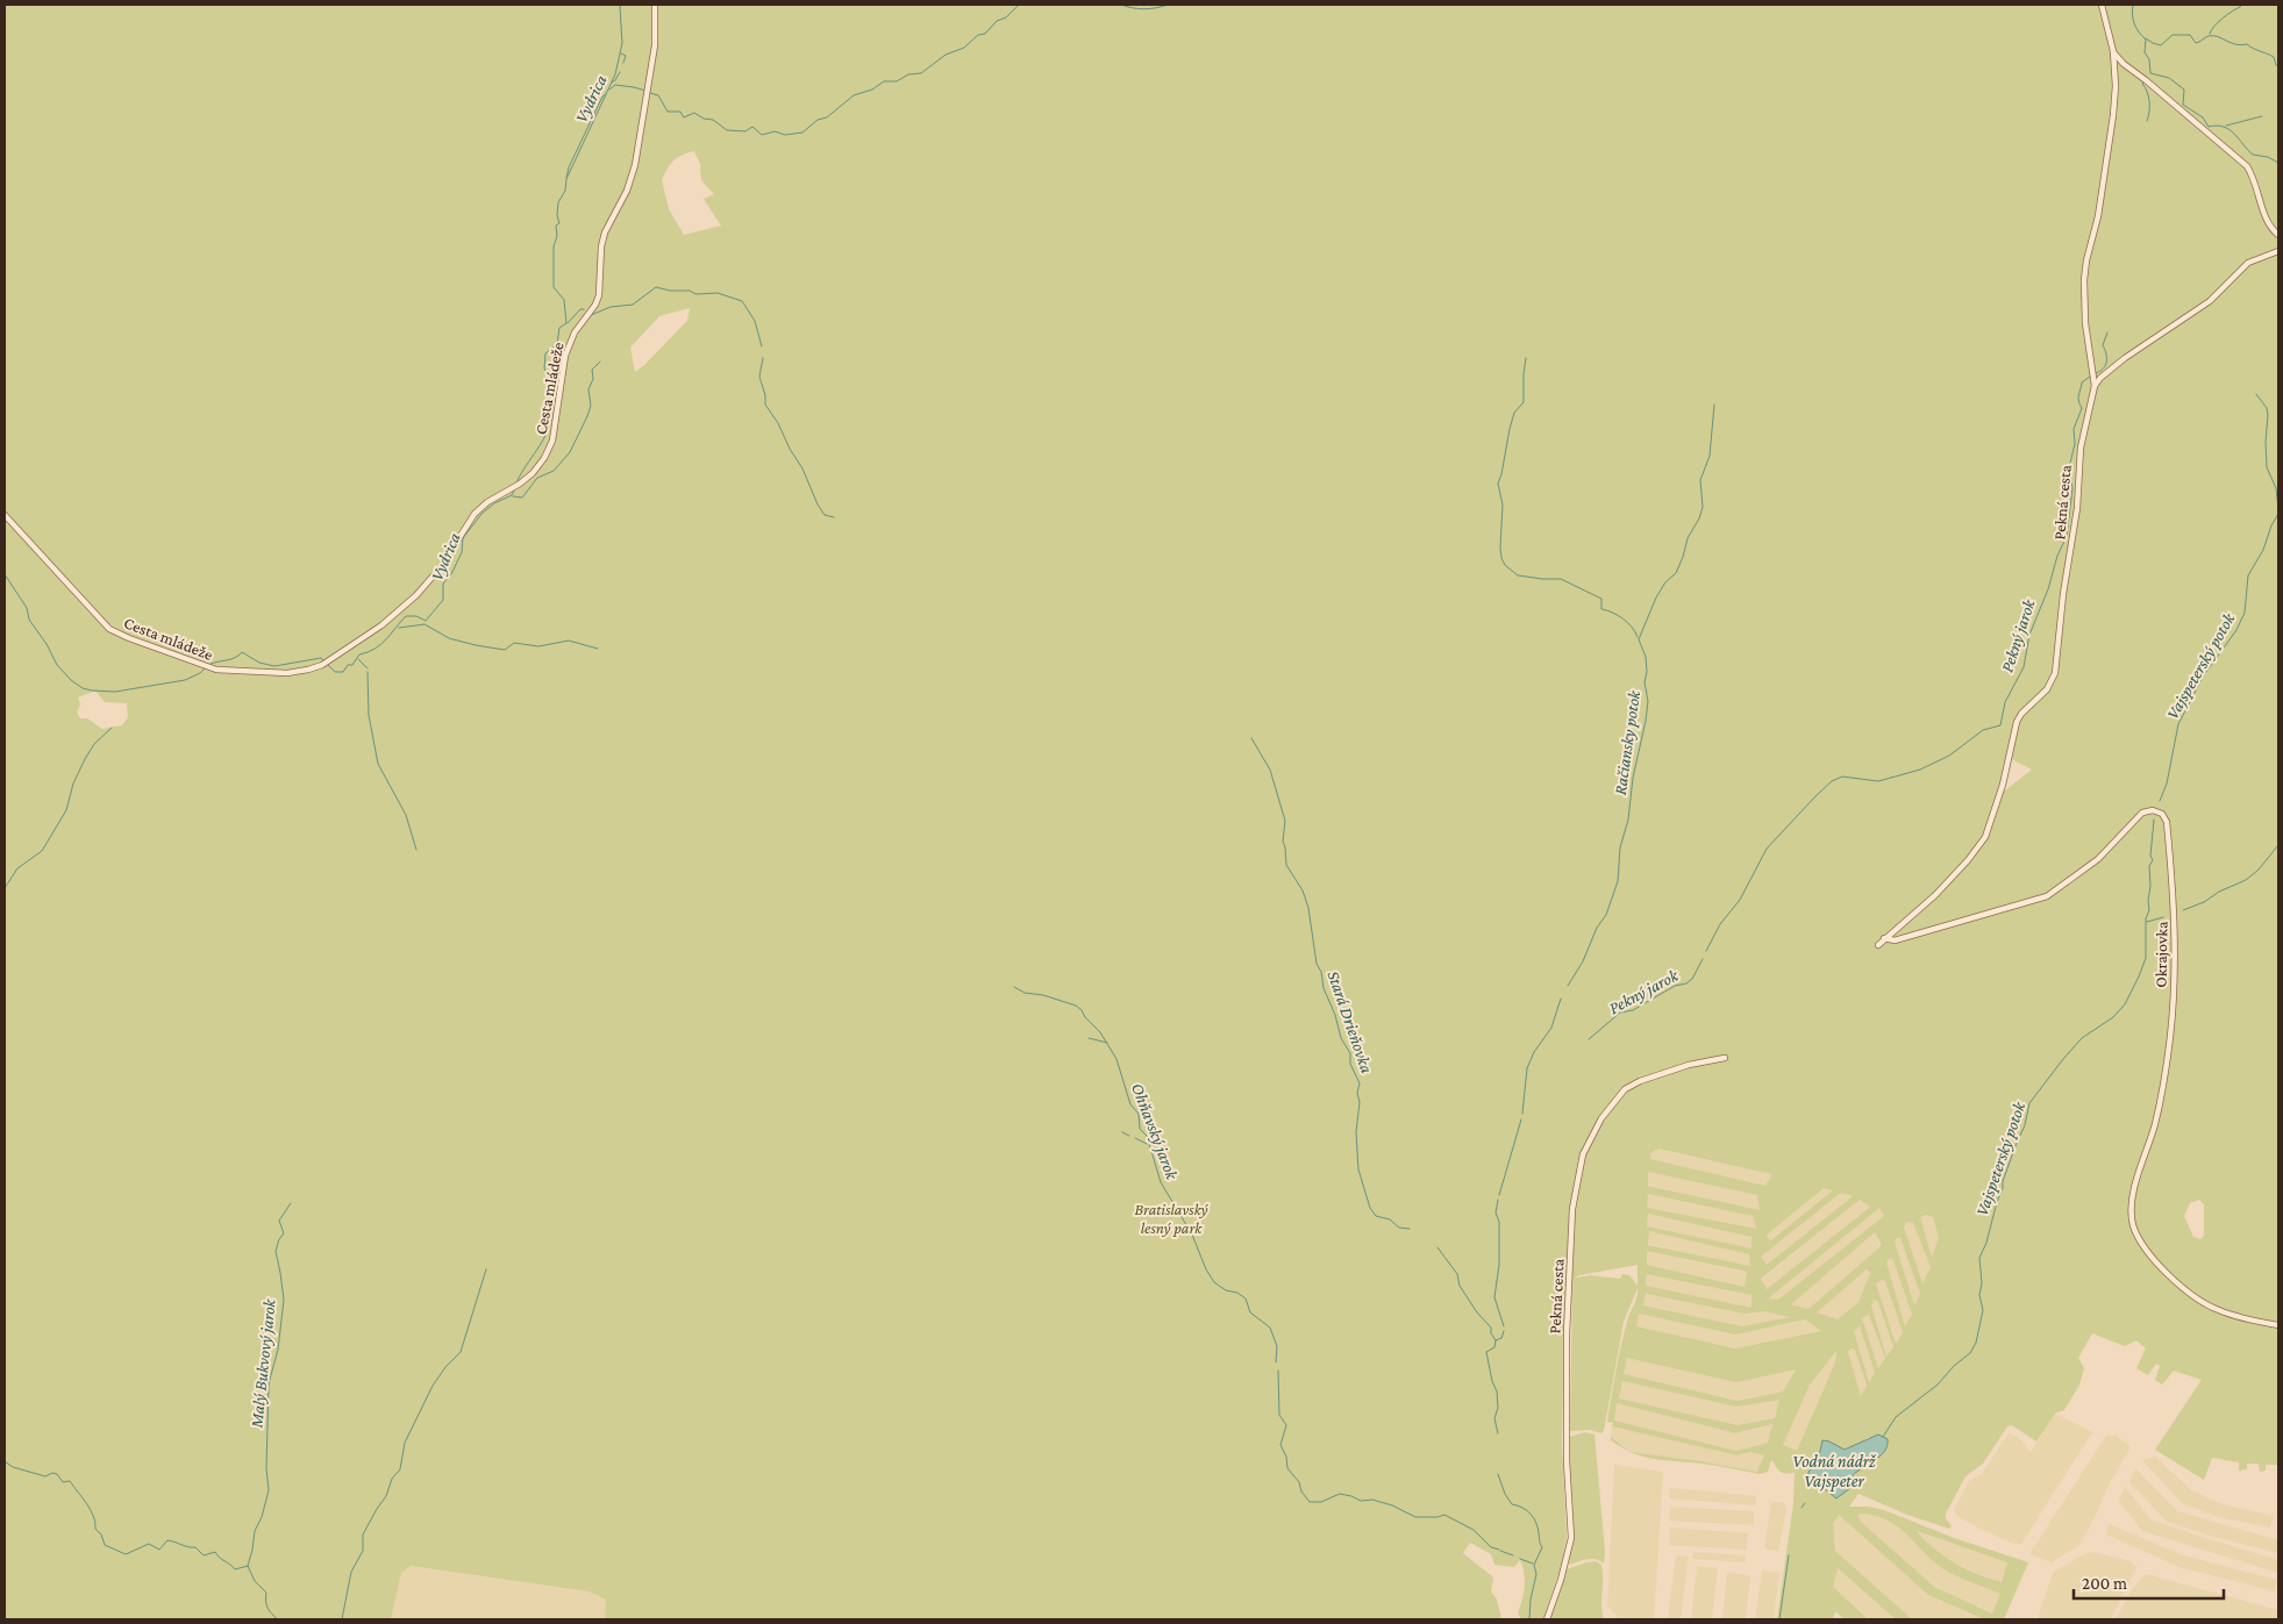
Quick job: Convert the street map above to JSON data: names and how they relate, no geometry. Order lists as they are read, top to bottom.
{
  "streets": {
    "street": ["Cesta mládeže", "Pekná cesta", "Okrajovka"]
  },
  "crossings": [
    ["Pekná cesta", "Okrajovka"]
  ],
  "water": [
    "Vydrica",
    "Pekný jarok",
    "Vajspeterský potok",
    "Račiansky potok",
    "Stará Drieňovka",
    "Ohňavský jarok",
    "Malý Bukvový jarok",
    "Vodná nádrž Vajspeter"
  ],
  "parks": ["Bratislavský lesný park"],
  "scale_bar": "200 m"
}
